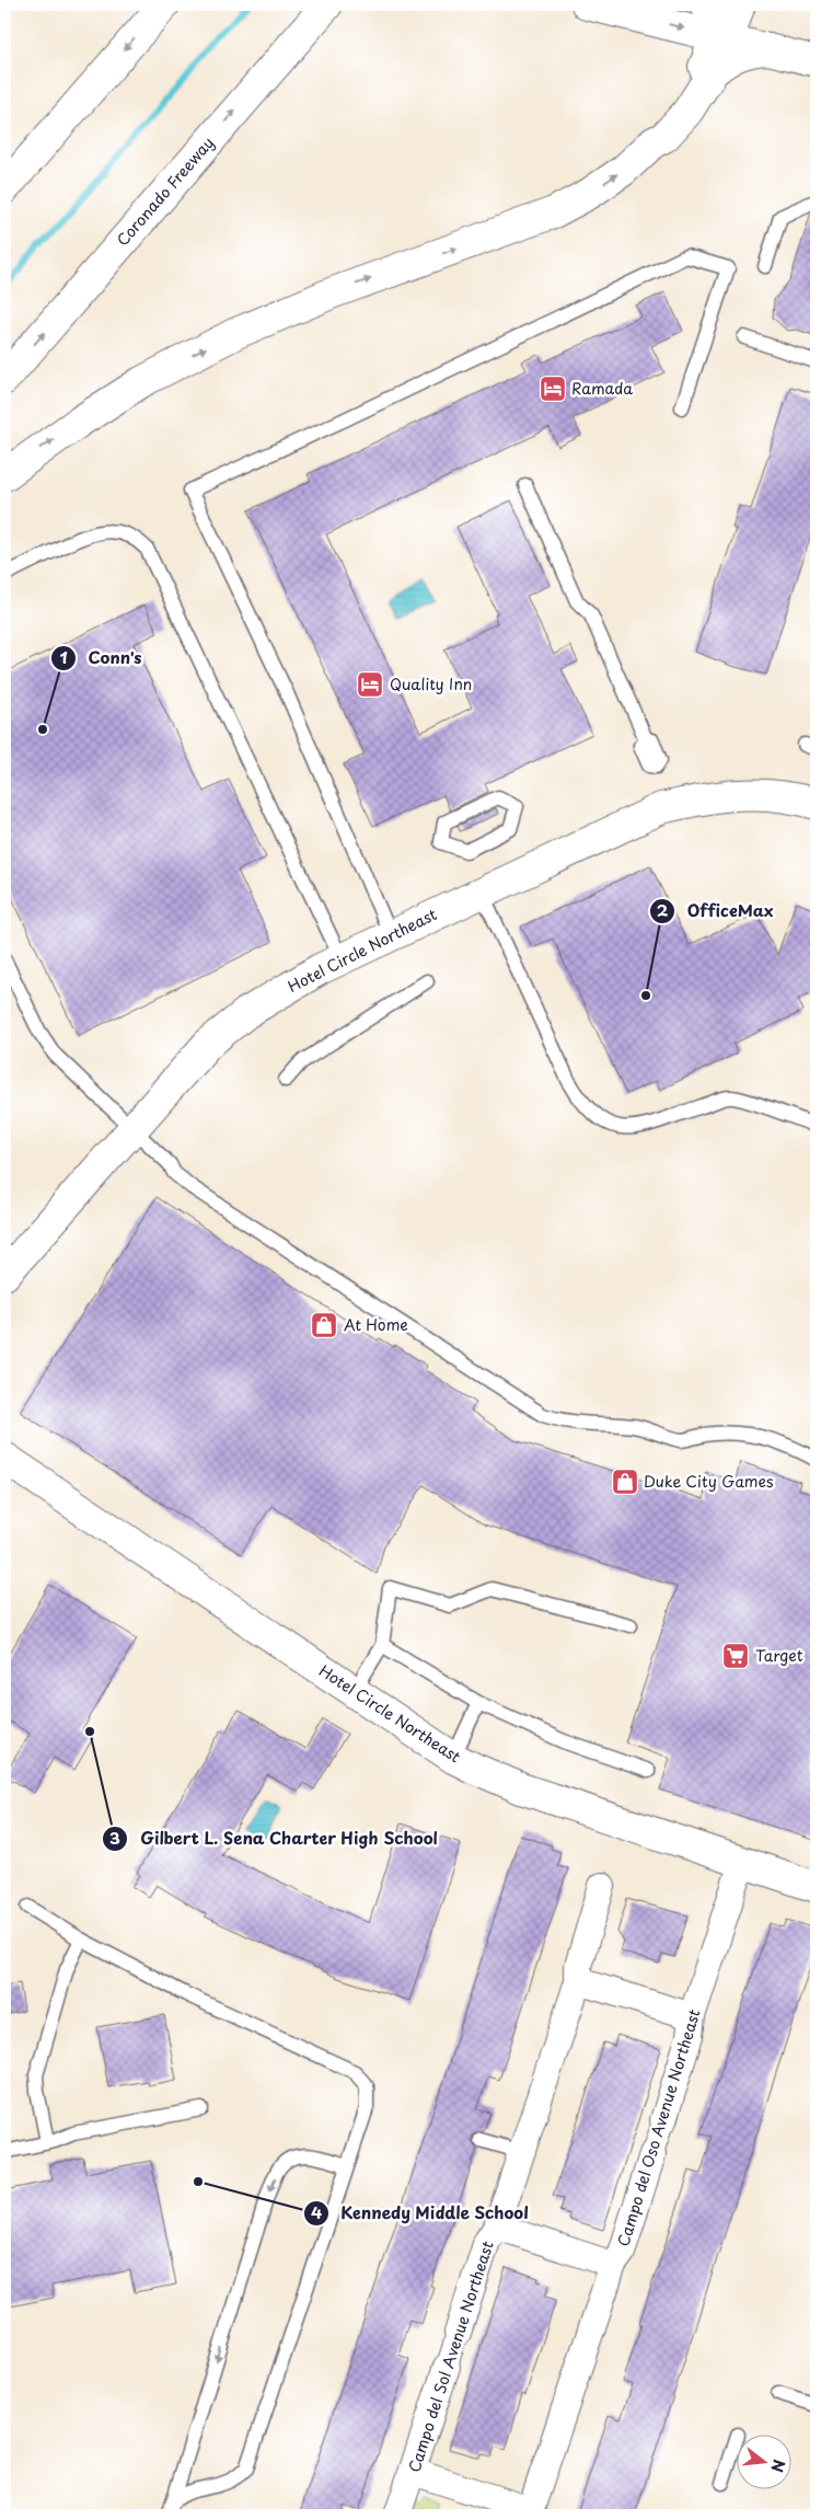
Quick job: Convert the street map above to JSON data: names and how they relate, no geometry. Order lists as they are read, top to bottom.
{
  "streets": {
    "main road": ["Coronado Freeway", "Hotel Circle Northeast"],
    "street": ["Campo del Oso Avenue Northeast", "Campo del Sol Avenue Northeast"]
  },
  "crossings": [
    ["Hotel Circle Northeast", "Campo del Oso Avenue Northeast"]
  ],
  "places": {
    "hotel": ["Ramada", "Quality Inn"],
    "other": [
      "Conn's",
      "OfficeMax",
      "Gilbert L. Sena Charter High School",
      "Kennedy Middle School"
    ],
    "shop": ["At Home", "Duke City Games"],
    "supermarket": ["Target"]
  },
  "north": "right"
}
